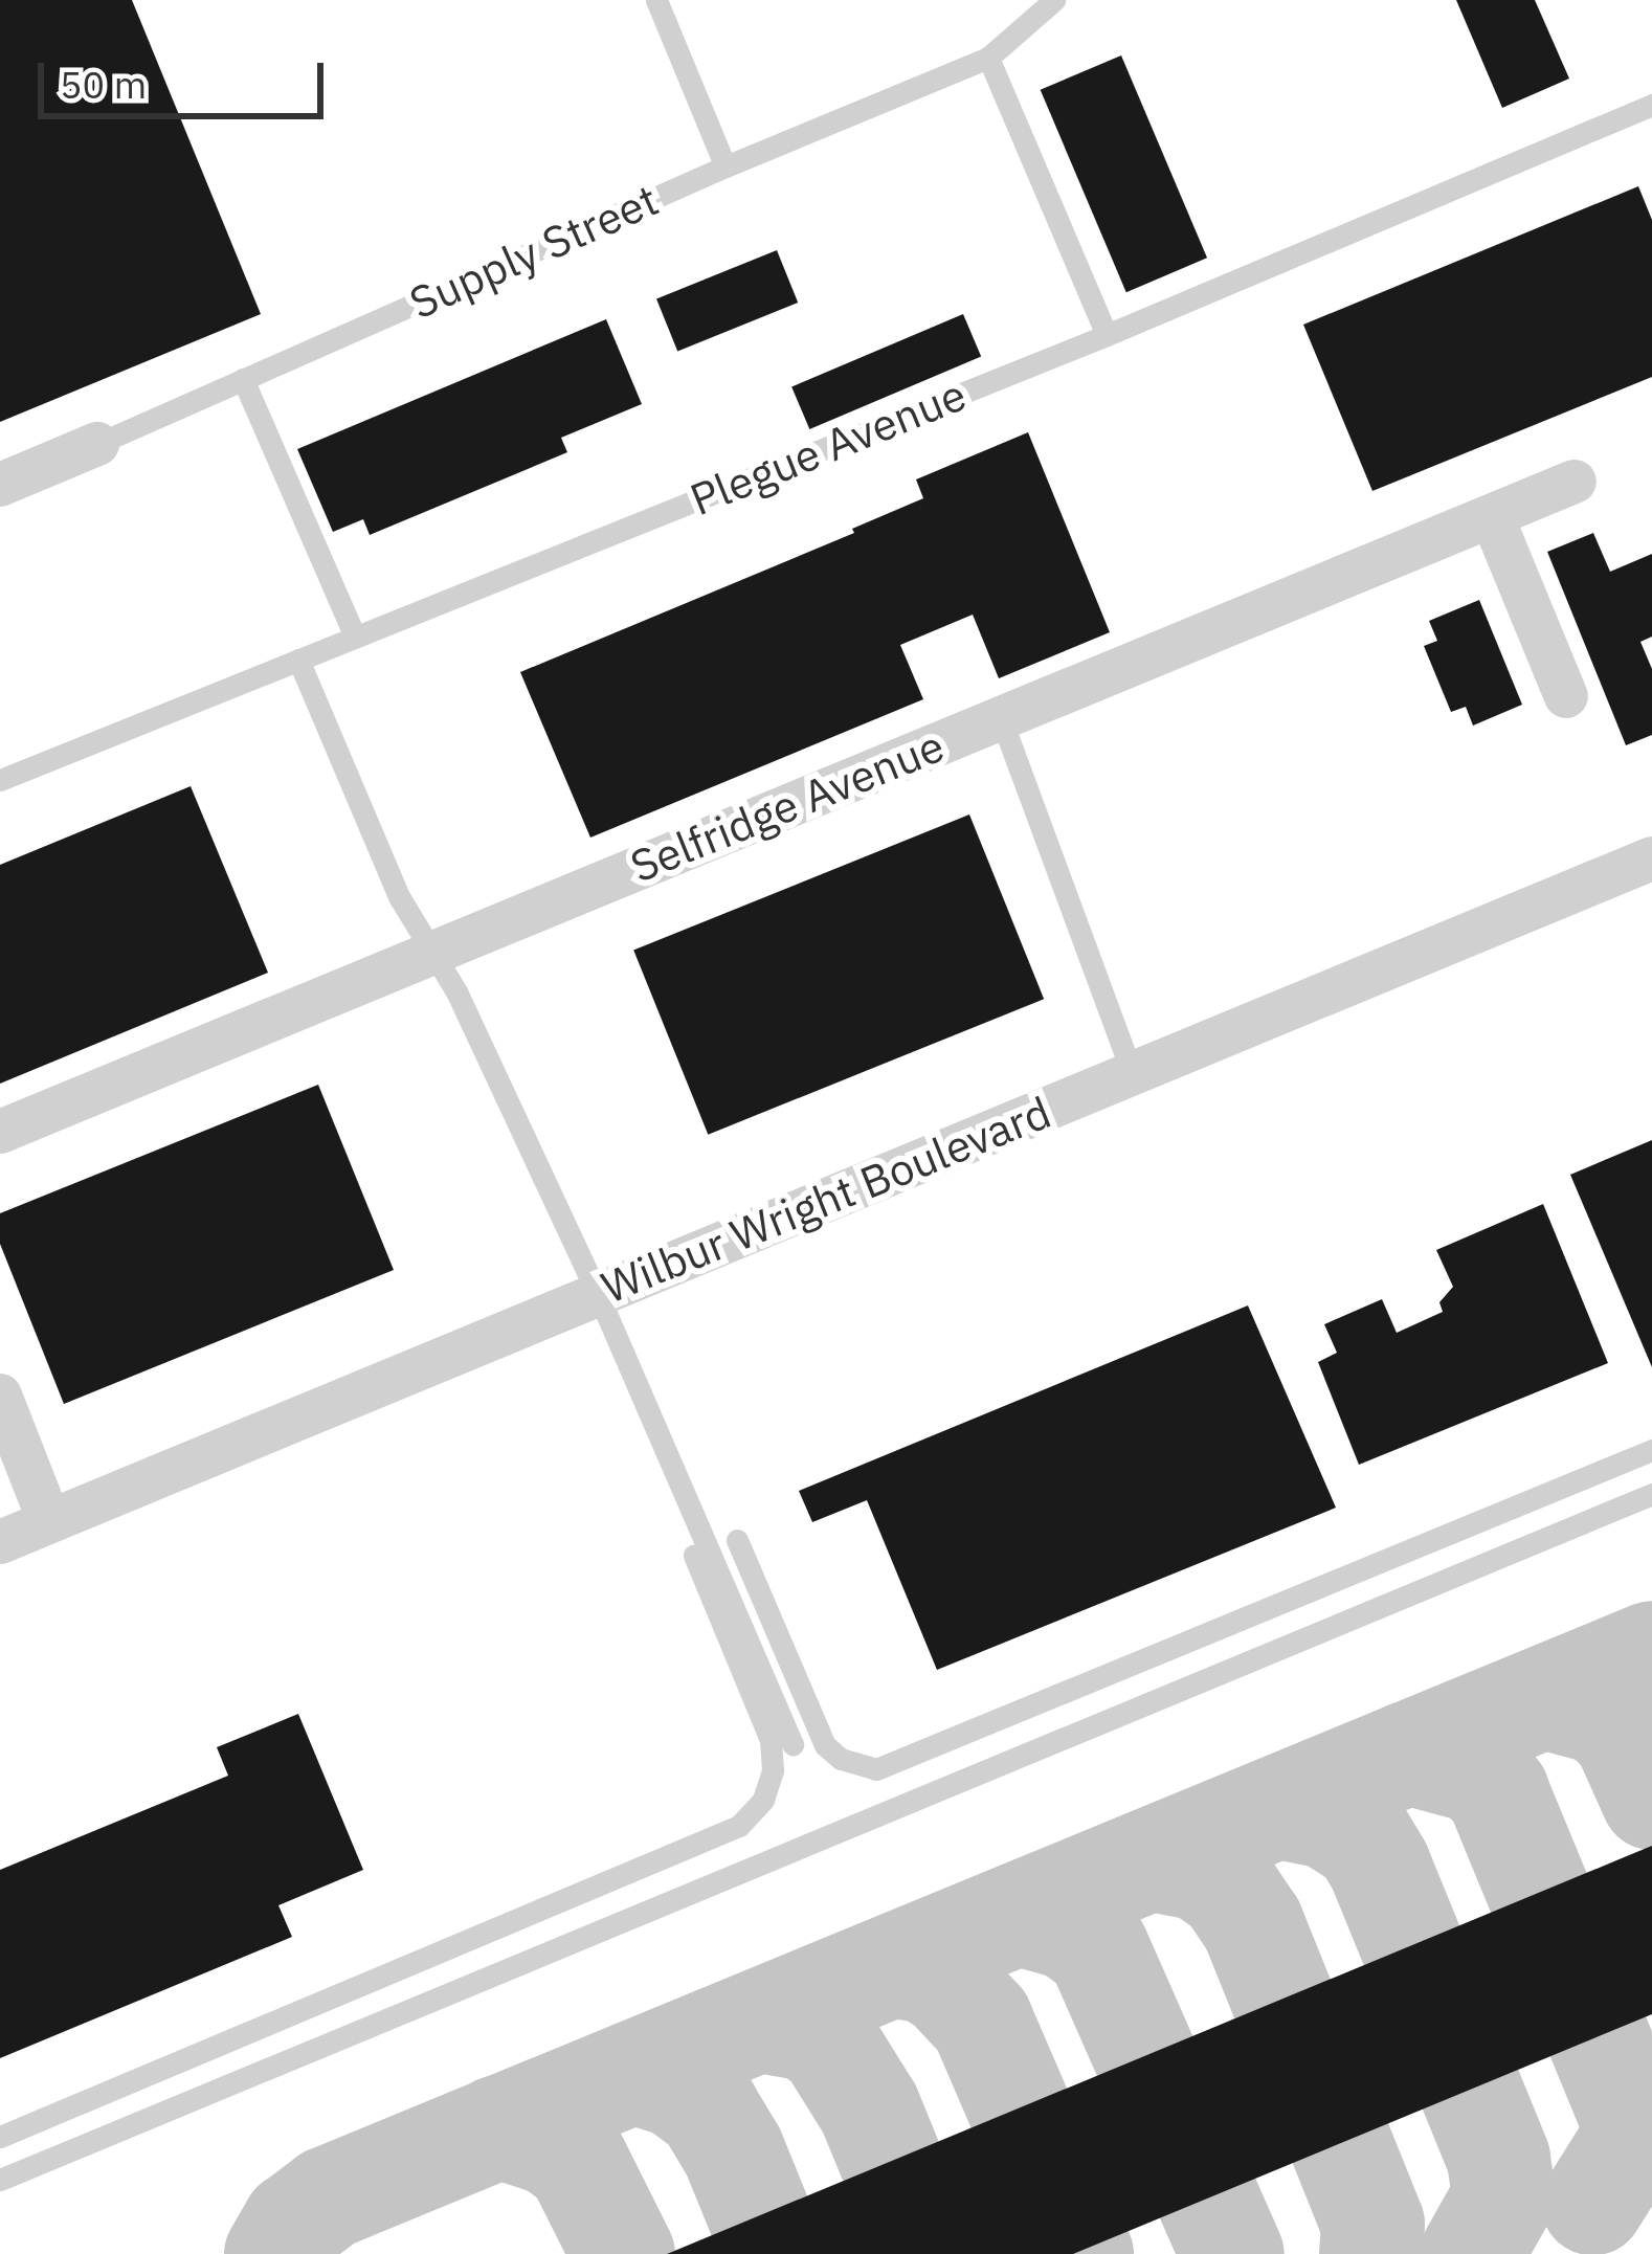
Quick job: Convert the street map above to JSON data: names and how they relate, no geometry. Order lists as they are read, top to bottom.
{
  "streets": {
    "street": ["Supply Street", "Selfridge Avenue", "Wilbur Wright Boulevard"],
    "lane": ["Plegue Avenue"]
  },
  "scale_bar": "50 m"
}
